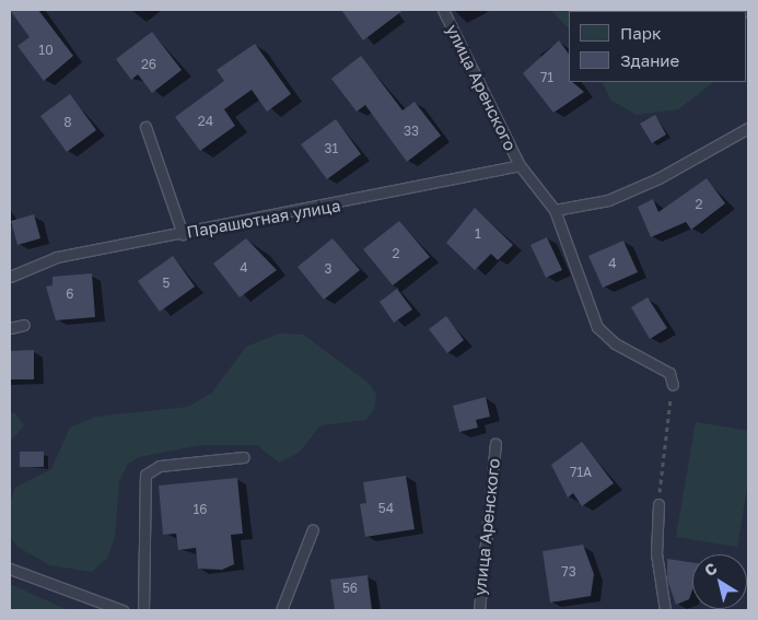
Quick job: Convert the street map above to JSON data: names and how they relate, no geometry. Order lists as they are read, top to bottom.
{
  "streets": {
    "lane": ["улица Аренского", "Парашютная улица"]
  },
  "crossings": [
    ["улица Аренского", "Парашютная улица"]
  ],
  "house_numbers": [
    "10",
    "26",
    "71",
    "24",
    "8",
    "33",
    "31",
    "2",
    "1",
    "2",
    "4",
    "4",
    "3",
    "5",
    "6",
    "71А",
    "54",
    "16",
    "73",
    "56"
  ],
  "legend": ["Парк", "Здание"],
  "north": "top left"
}
